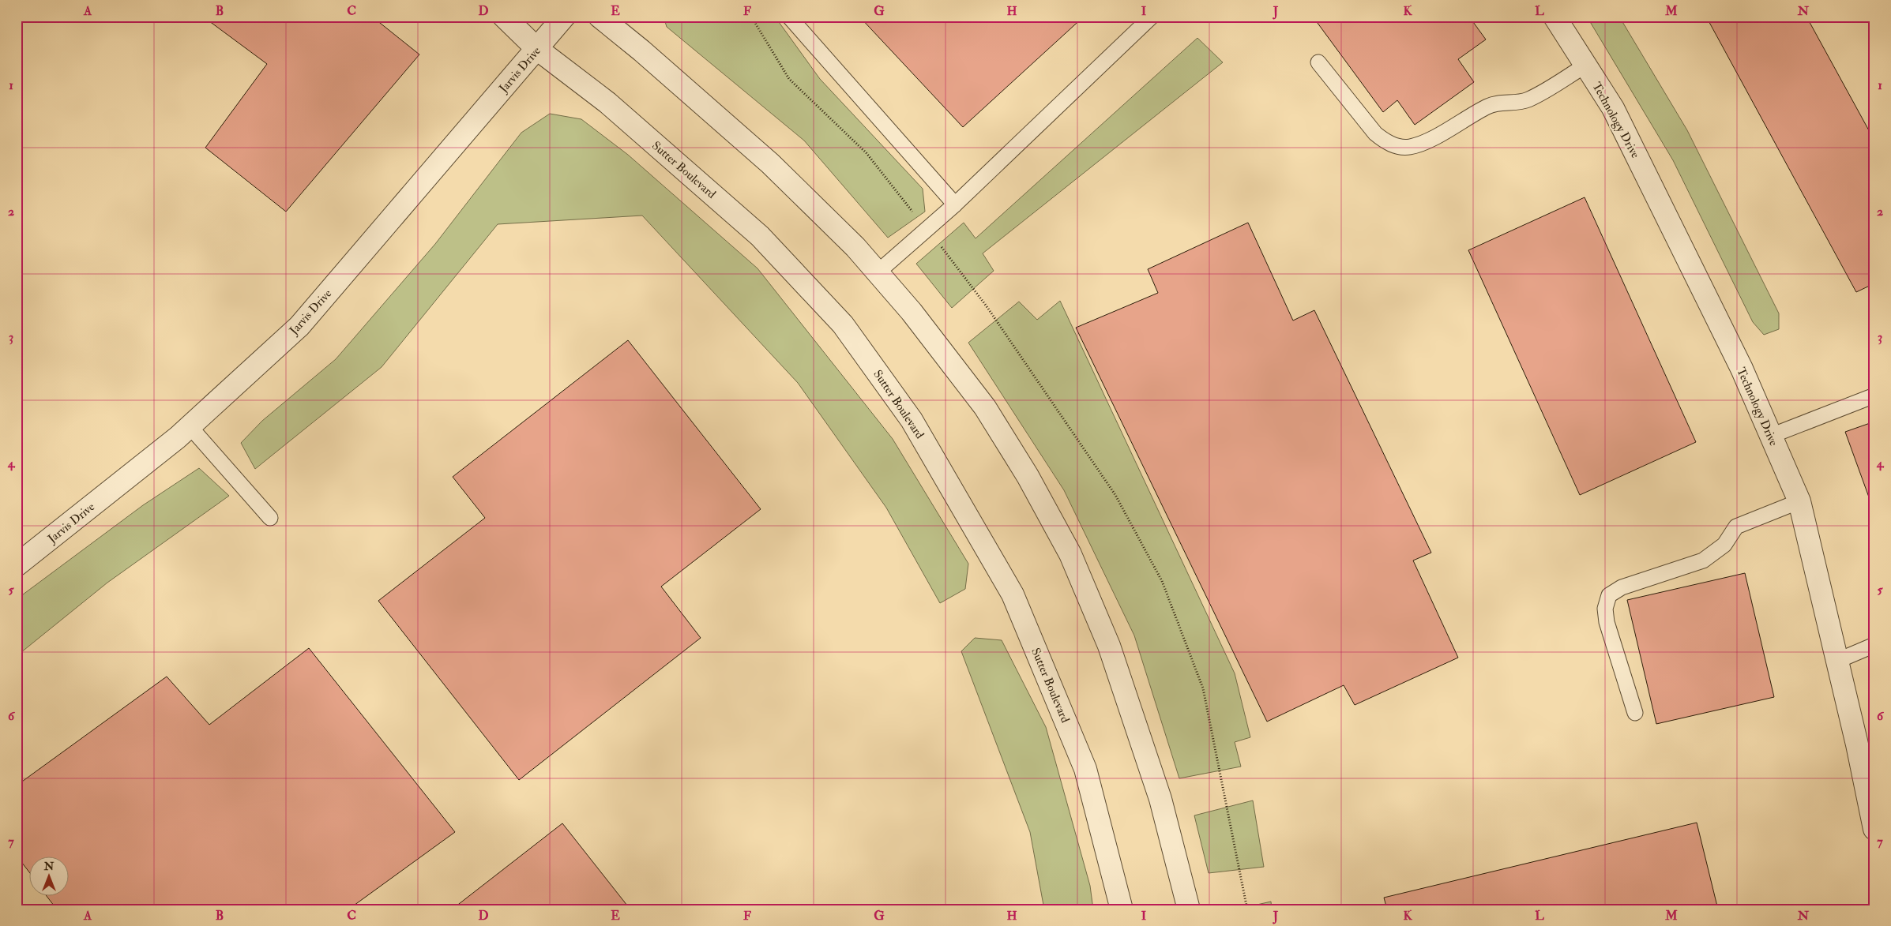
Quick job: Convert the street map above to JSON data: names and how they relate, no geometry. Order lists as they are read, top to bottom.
{
  "streets": {
    "street": ["Jarvis Drive", "Technology Drive", "Sutter Boulevard"]
  },
  "crossings": [
    ["Jarvis Drive", "Sutter Boulevard"]
  ],
  "north": "top",
  "grid": {
    "columns": [
      "A",
      "B",
      "C",
      "D",
      "E",
      "F",
      "G",
      "H",
      "I",
      "J",
      "K",
      "L",
      "M",
      "N"
    ],
    "rows": [
      "1",
      "2",
      "3",
      "4",
      "5",
      "6",
      "7"
    ]
  }
}
